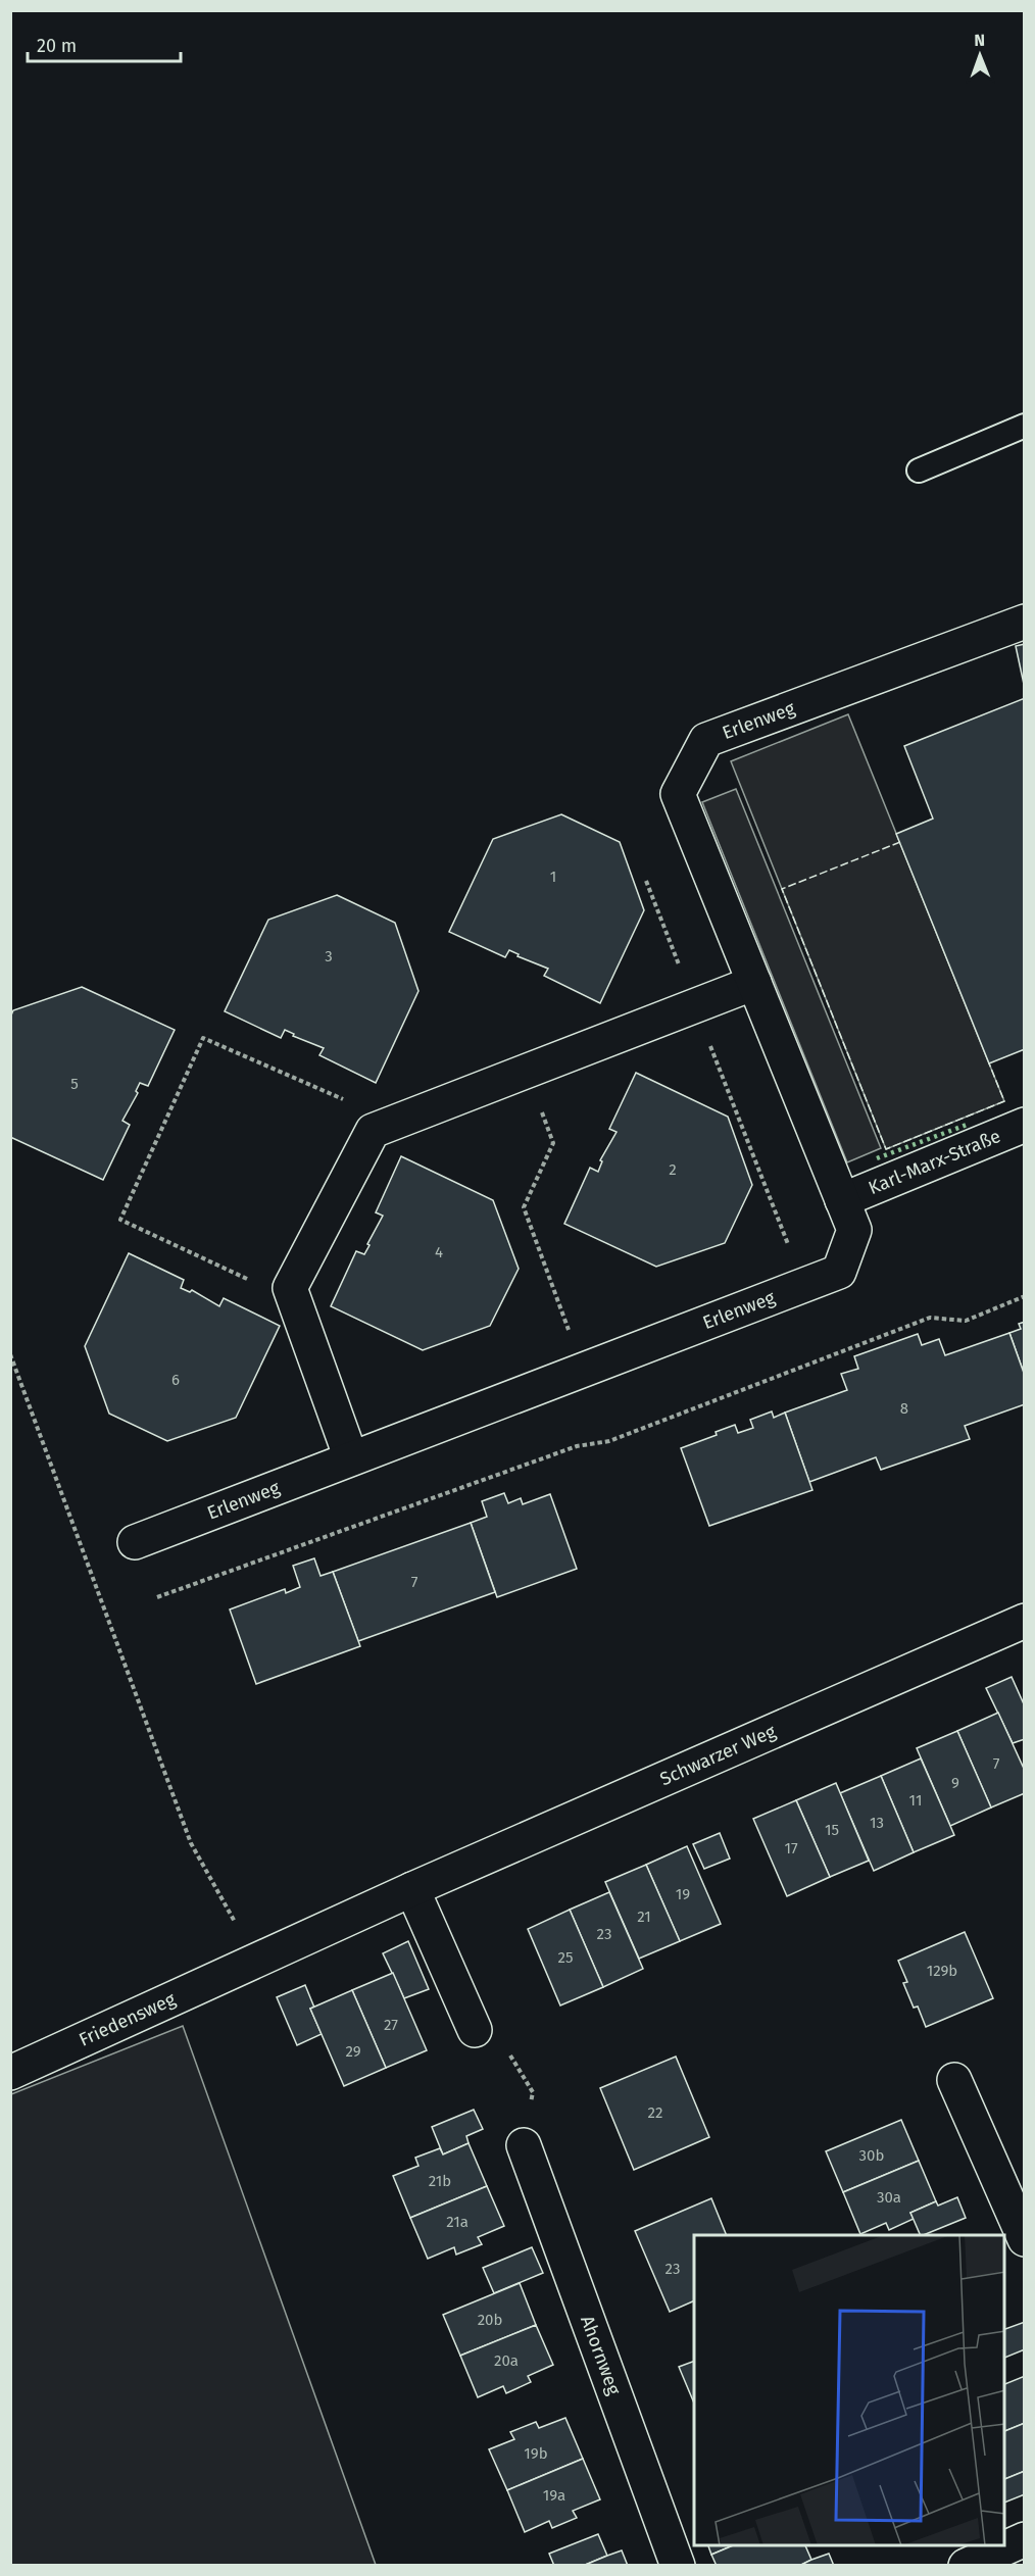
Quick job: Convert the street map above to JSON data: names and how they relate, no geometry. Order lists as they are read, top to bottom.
{
  "streets": {
    "street": [
      "Erlenweg",
      "Karl-Marx-Straße",
      "Schwarzer Weg",
      "Friedensweg",
      "Ahornweg"
    ]
  },
  "crossings": [
    ["Erlenweg", "Karl-Marx-Straße"],
    ["Schwarzer Weg", "Friedensweg"]
  ],
  "house_numbers": [
    "1",
    "3",
    "5",
    "2",
    "4",
    "6",
    "8",
    "7",
    "7",
    "9",
    "11",
    "13",
    "15",
    "17",
    "19",
    "21",
    "23",
    "25",
    "129b",
    "27",
    "29",
    "22",
    "30b",
    "21b",
    "30a",
    "21a",
    "23",
    "20b",
    "20a",
    "19b",
    "19a"
  ],
  "scale_bar": "20 m",
  "north": "top"
}
